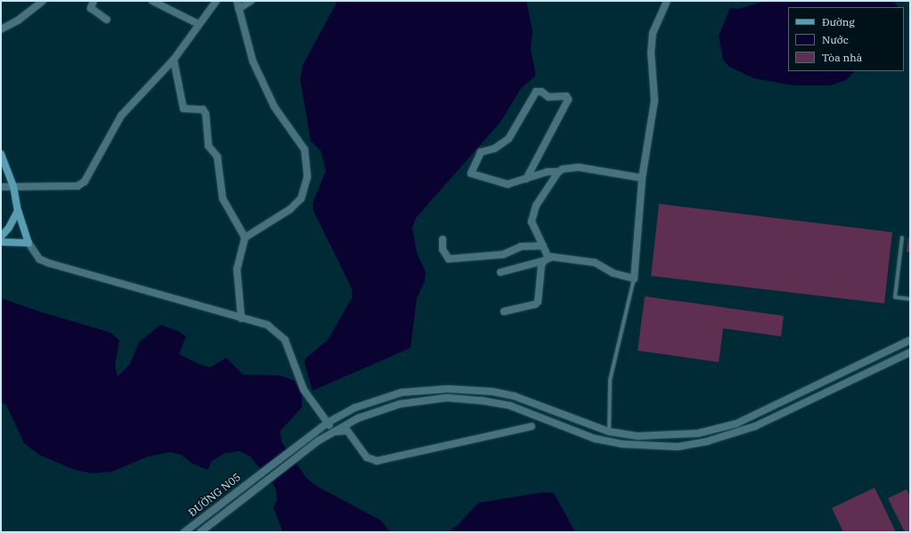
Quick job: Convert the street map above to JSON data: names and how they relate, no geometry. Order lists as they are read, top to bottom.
{
  "streets": {
    "street": ["ĐƯỜNG N05"]
  },
  "legend": ["Đường", "Nước", "Tòa nhà"]
}
